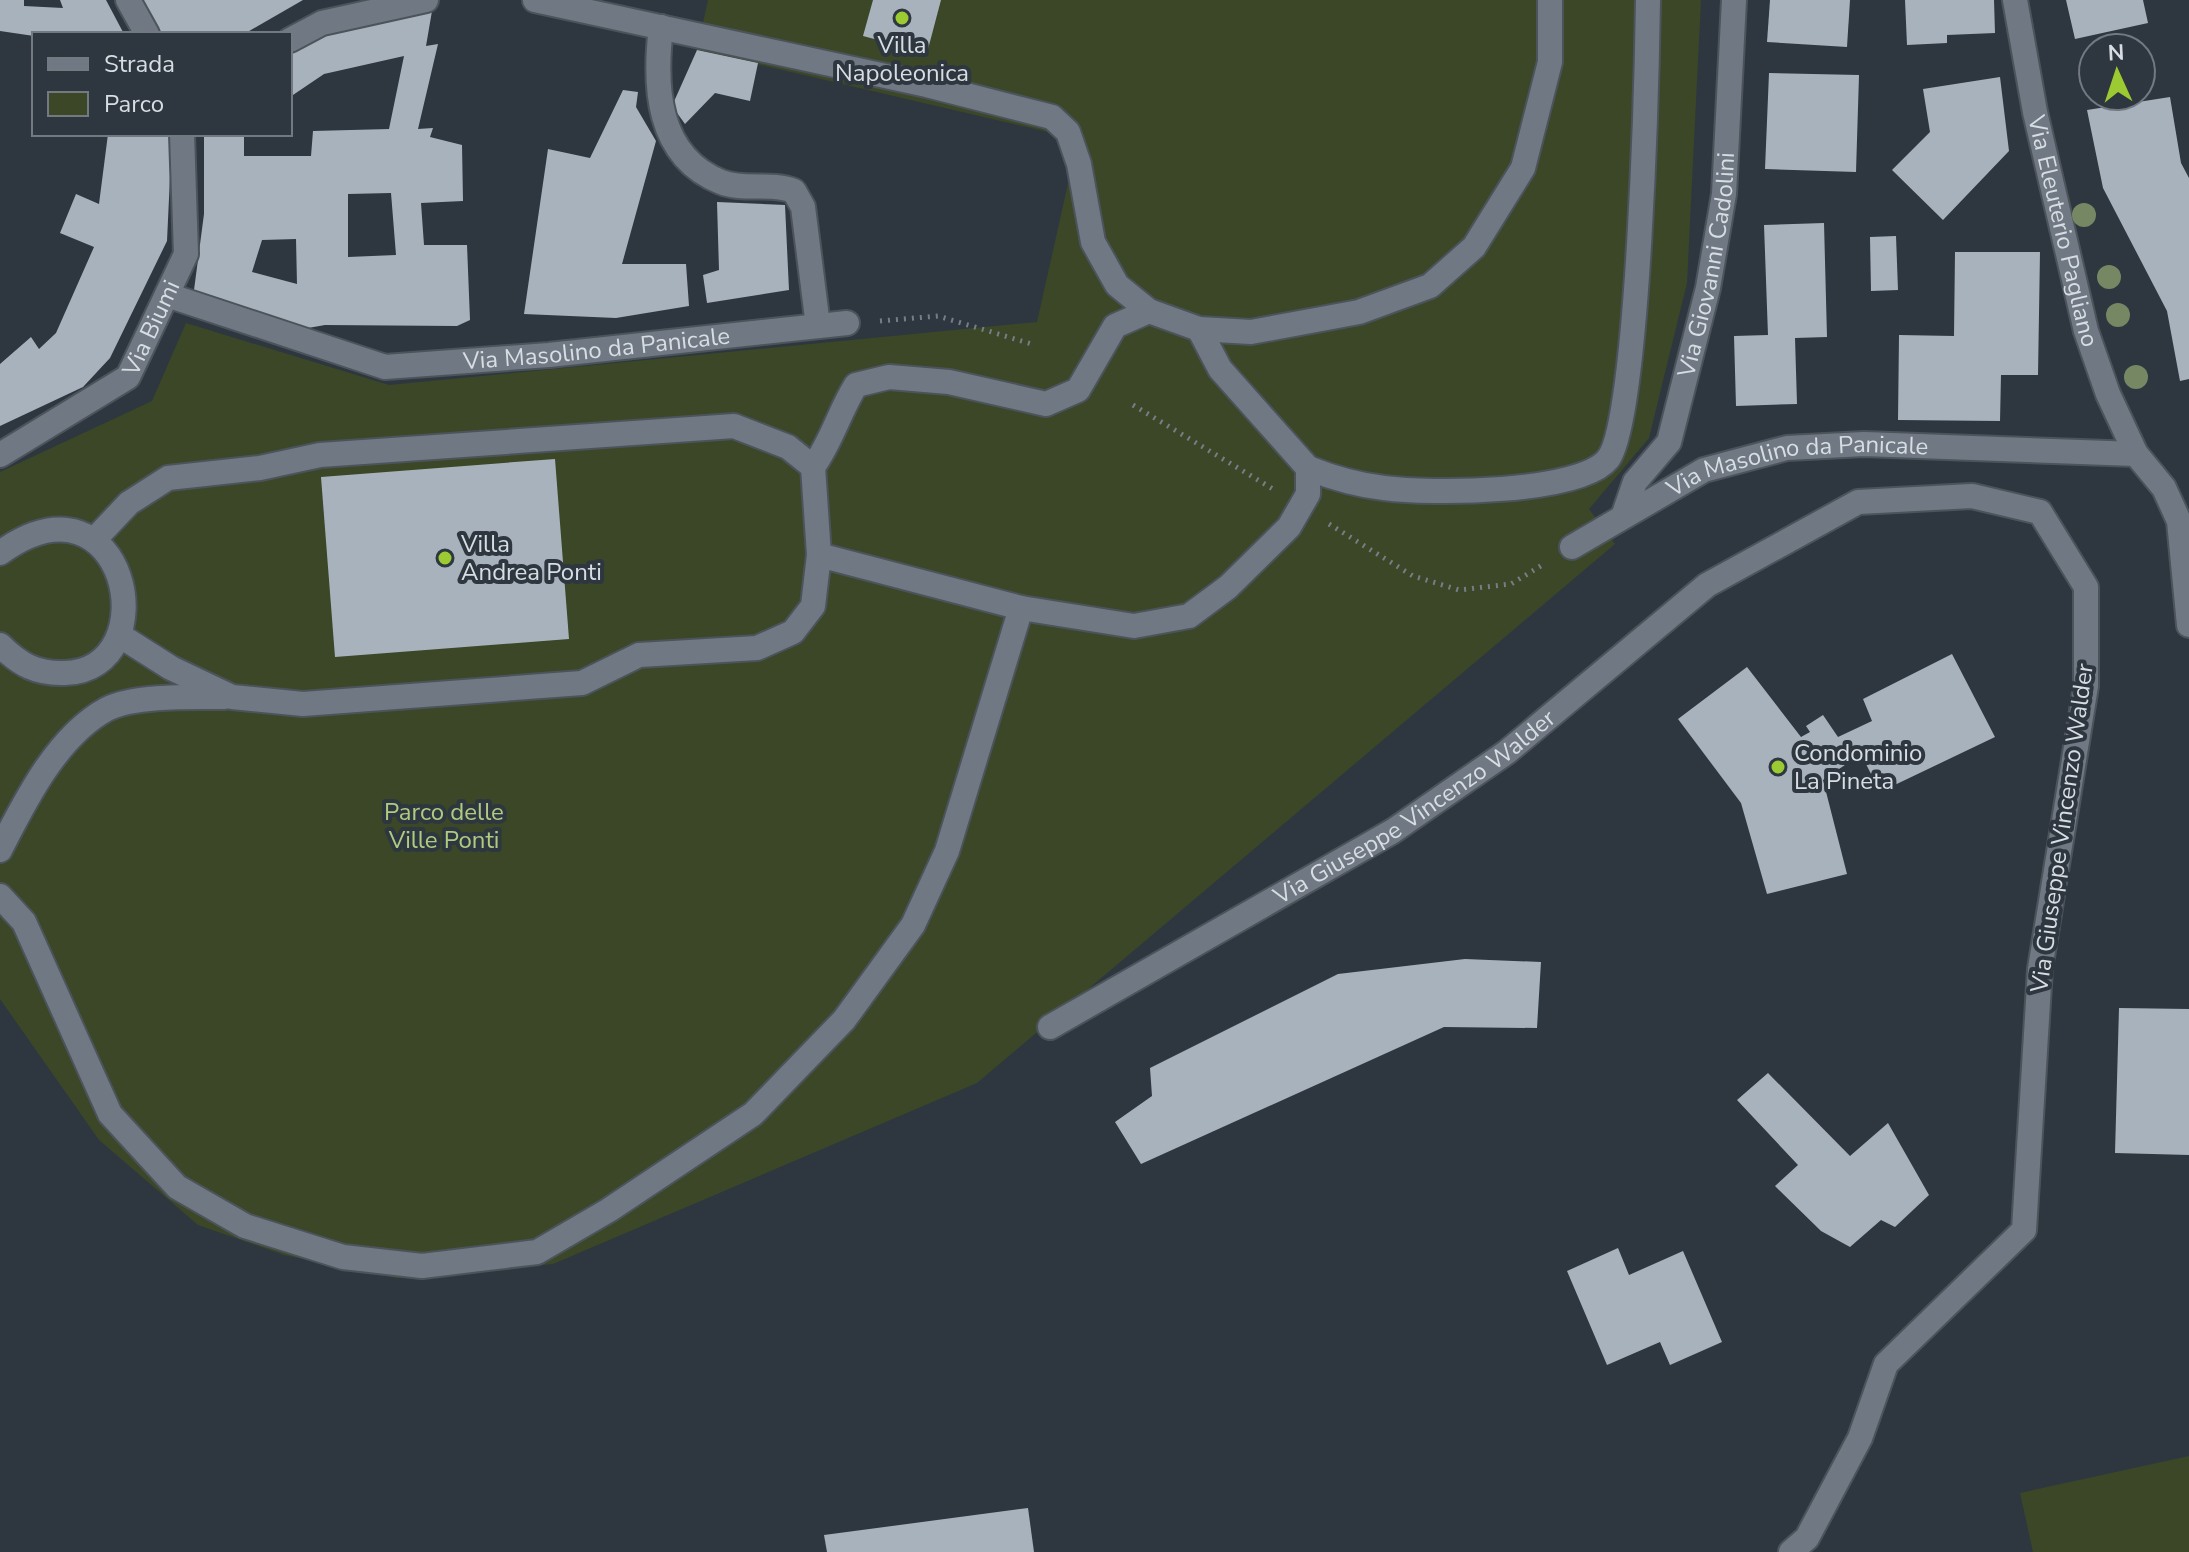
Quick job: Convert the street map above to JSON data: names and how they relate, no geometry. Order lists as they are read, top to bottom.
{
  "streets": {
    "street": [
      "Via Eleuterio Pagliano",
      "Via Giovanni Cadolini",
      "Via Biumi",
      "Via Masolino da Panicale",
      "Via Giuseppe Vincenzo Walder"
    ]
  },
  "crossings": [
    ["Via Eleuterio Pagliano", "Via Masolino da Panicale"],
    ["Via Giovanni Cadolini", "Via Masolino da Panicale"],
    ["Via Biumi", "Via Masolino da Panicale"]
  ],
  "parks": ["Parco delle Ville Ponti"],
  "places": ["Villa Napoleonica", "Villa Andrea Ponti", "Condominio La Pineta"],
  "legend": ["Strada", "Parco"],
  "north": "top"
}
